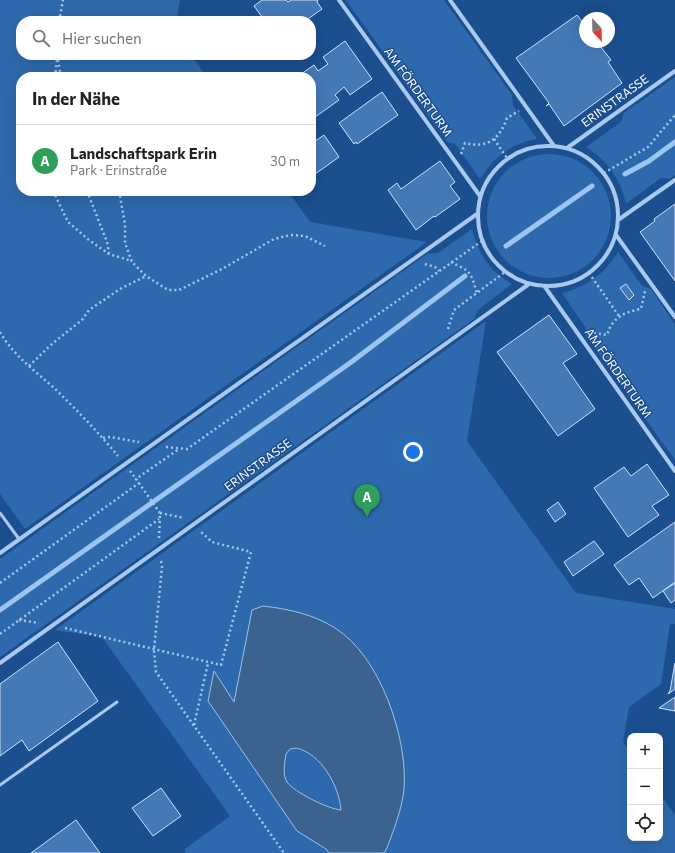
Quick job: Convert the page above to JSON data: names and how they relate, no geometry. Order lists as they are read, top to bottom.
{
  "streets": {
    "street": ["AM FÖRDERTURM", "ERINSTRASSE"]
  },
  "crossings": [
    ["AM FÖRDERTURM", "ERINSTRASSE"]
  ],
  "north": "bottom",
  "page": {
    "search": "Hier suchen",
    "heading": "In der Nähe",
    "list": [
      {
        "mark": "A",
        "name": "Landschaftspark Erin",
        "note": "Park · Erinstraße",
        "value": "30 m"
      }
    ],
    "pins": "A",
    "map_buttons": ["+", "−"]
  }
}
